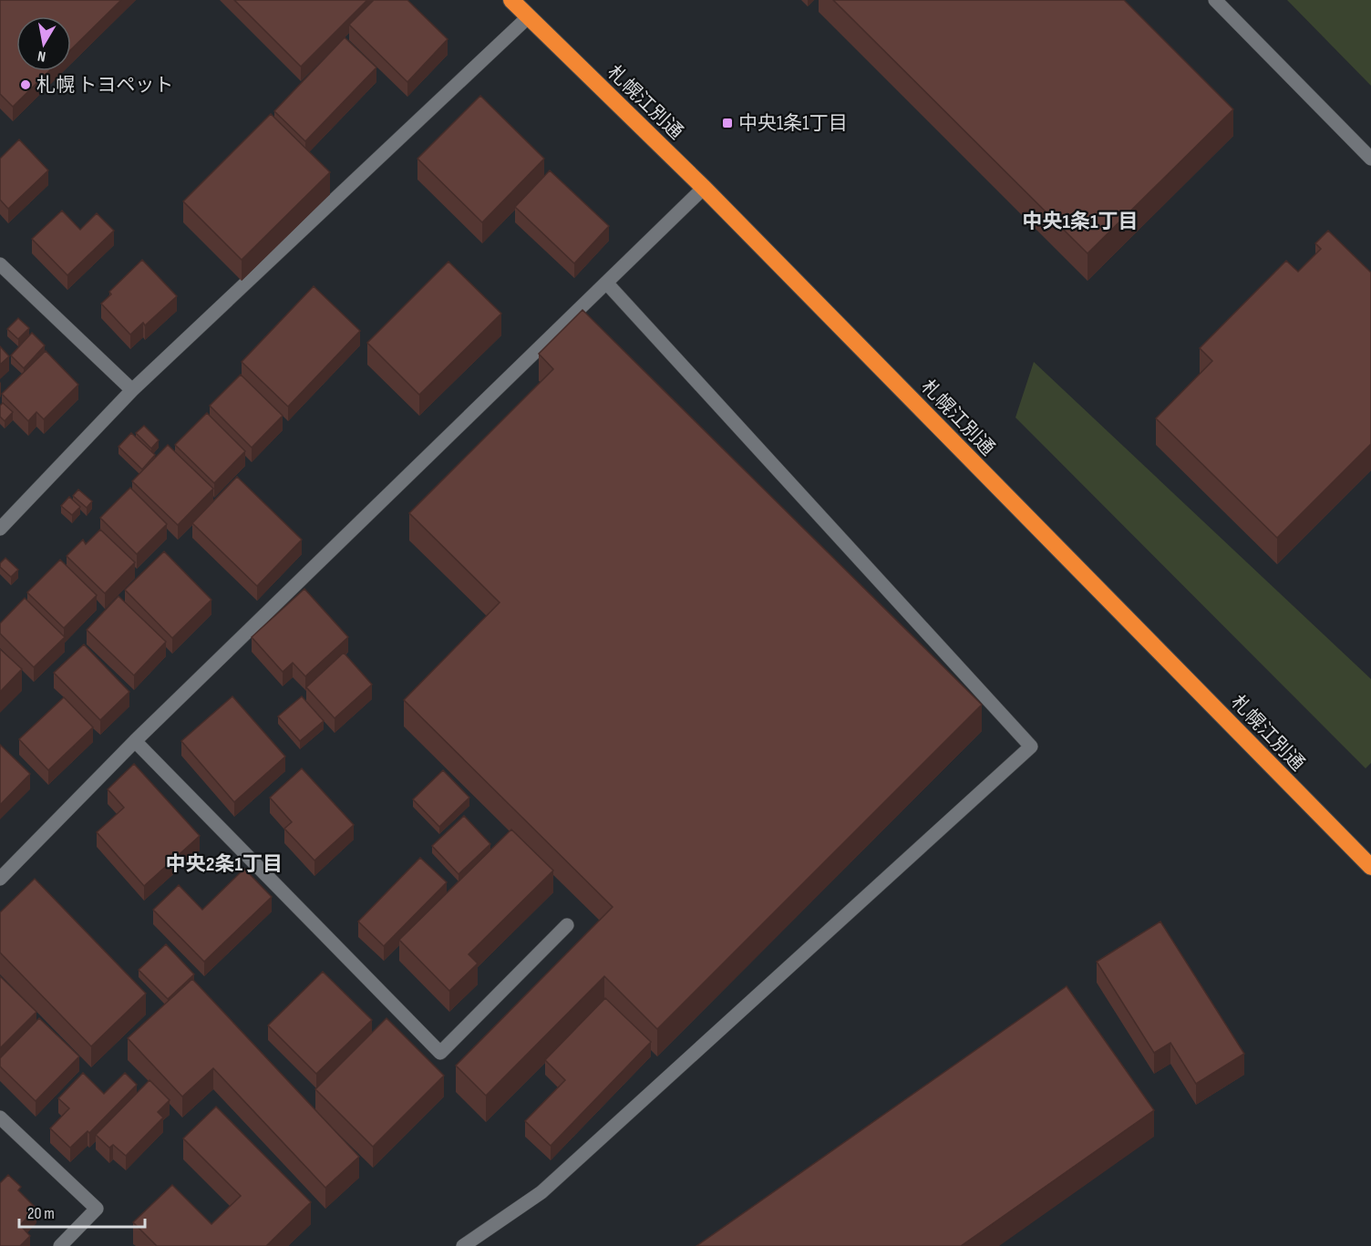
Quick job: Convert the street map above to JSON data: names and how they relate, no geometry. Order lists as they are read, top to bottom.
{
  "streets": {
    "highway": ["札幌江別通"]
  },
  "districts": ["中央1条1丁目", "中央2条1丁目"],
  "places": {
    "other": ["札幌 トヨペット"],
    "transit": ["中央1条1丁目"]
  },
  "scale_bar": "20 m",
  "north": "bottom"
}
